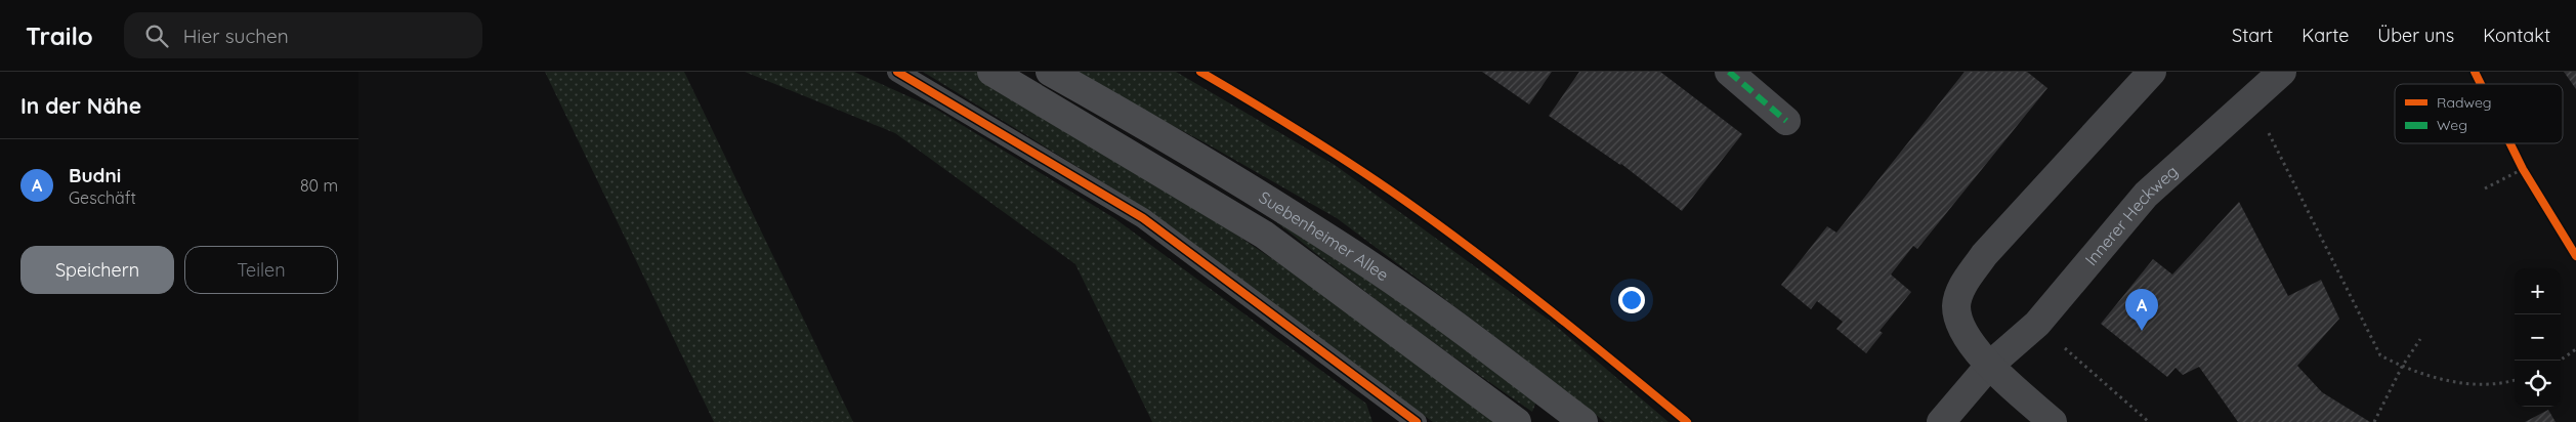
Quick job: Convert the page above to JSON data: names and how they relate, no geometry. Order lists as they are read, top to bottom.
{
  "streets": {
    "main road": ["Suebenheimer Allee"],
    "street": ["Innerer Heckweg"]
  },
  "legend": ["Radweg", "Weg"],
  "page": {
    "header": "Trailo",
    "search": "Hier suchen",
    "nav": [
      "Start",
      "Karte",
      "Über uns",
      "Kontakt"
    ],
    "heading": "In der Nähe",
    "list": [
      {
        "mark": "A",
        "name": "Budni",
        "note": "Geschäft",
        "value": "80 m"
      }
    ],
    "buttons": ["Speichern", "Teilen"],
    "map_buttons": ["+", "−"],
    "pins": "A"
  }
}
